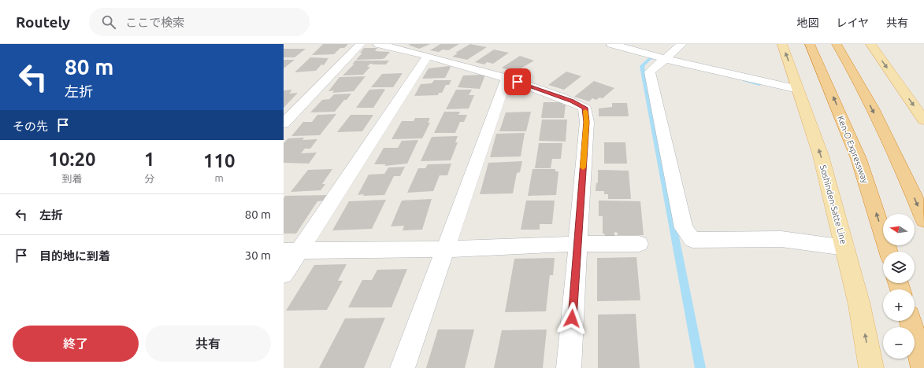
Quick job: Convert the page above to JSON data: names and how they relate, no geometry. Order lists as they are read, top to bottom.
{
  "streets": {
    "highway": ["Ken-O Expressway"],
    "main road": ["Soshinden-Satte Line"]
  },
  "one_way": ["Soshinden-Satte Line"],
  "north": "left",
  "page": {
    "header": "Routely",
    "search": "ここで検索",
    "nav": ["地図", "レイヤ", "共有"],
    "turn": ["80 m", "左折"],
    "then": "その先",
    "eta": [
      "10:20",
      "到着",
      "1",
      "分",
      "110",
      "m"
    ],
    "list": [
      {
        "name": "左折",
        "value": "80 m"
      },
      {
        "name": "目的地に到着",
        "value": "30 m"
      }
    ],
    "map_buttons": ["+", "−"],
    "buttons": ["終了", "共有"]
  }
}
